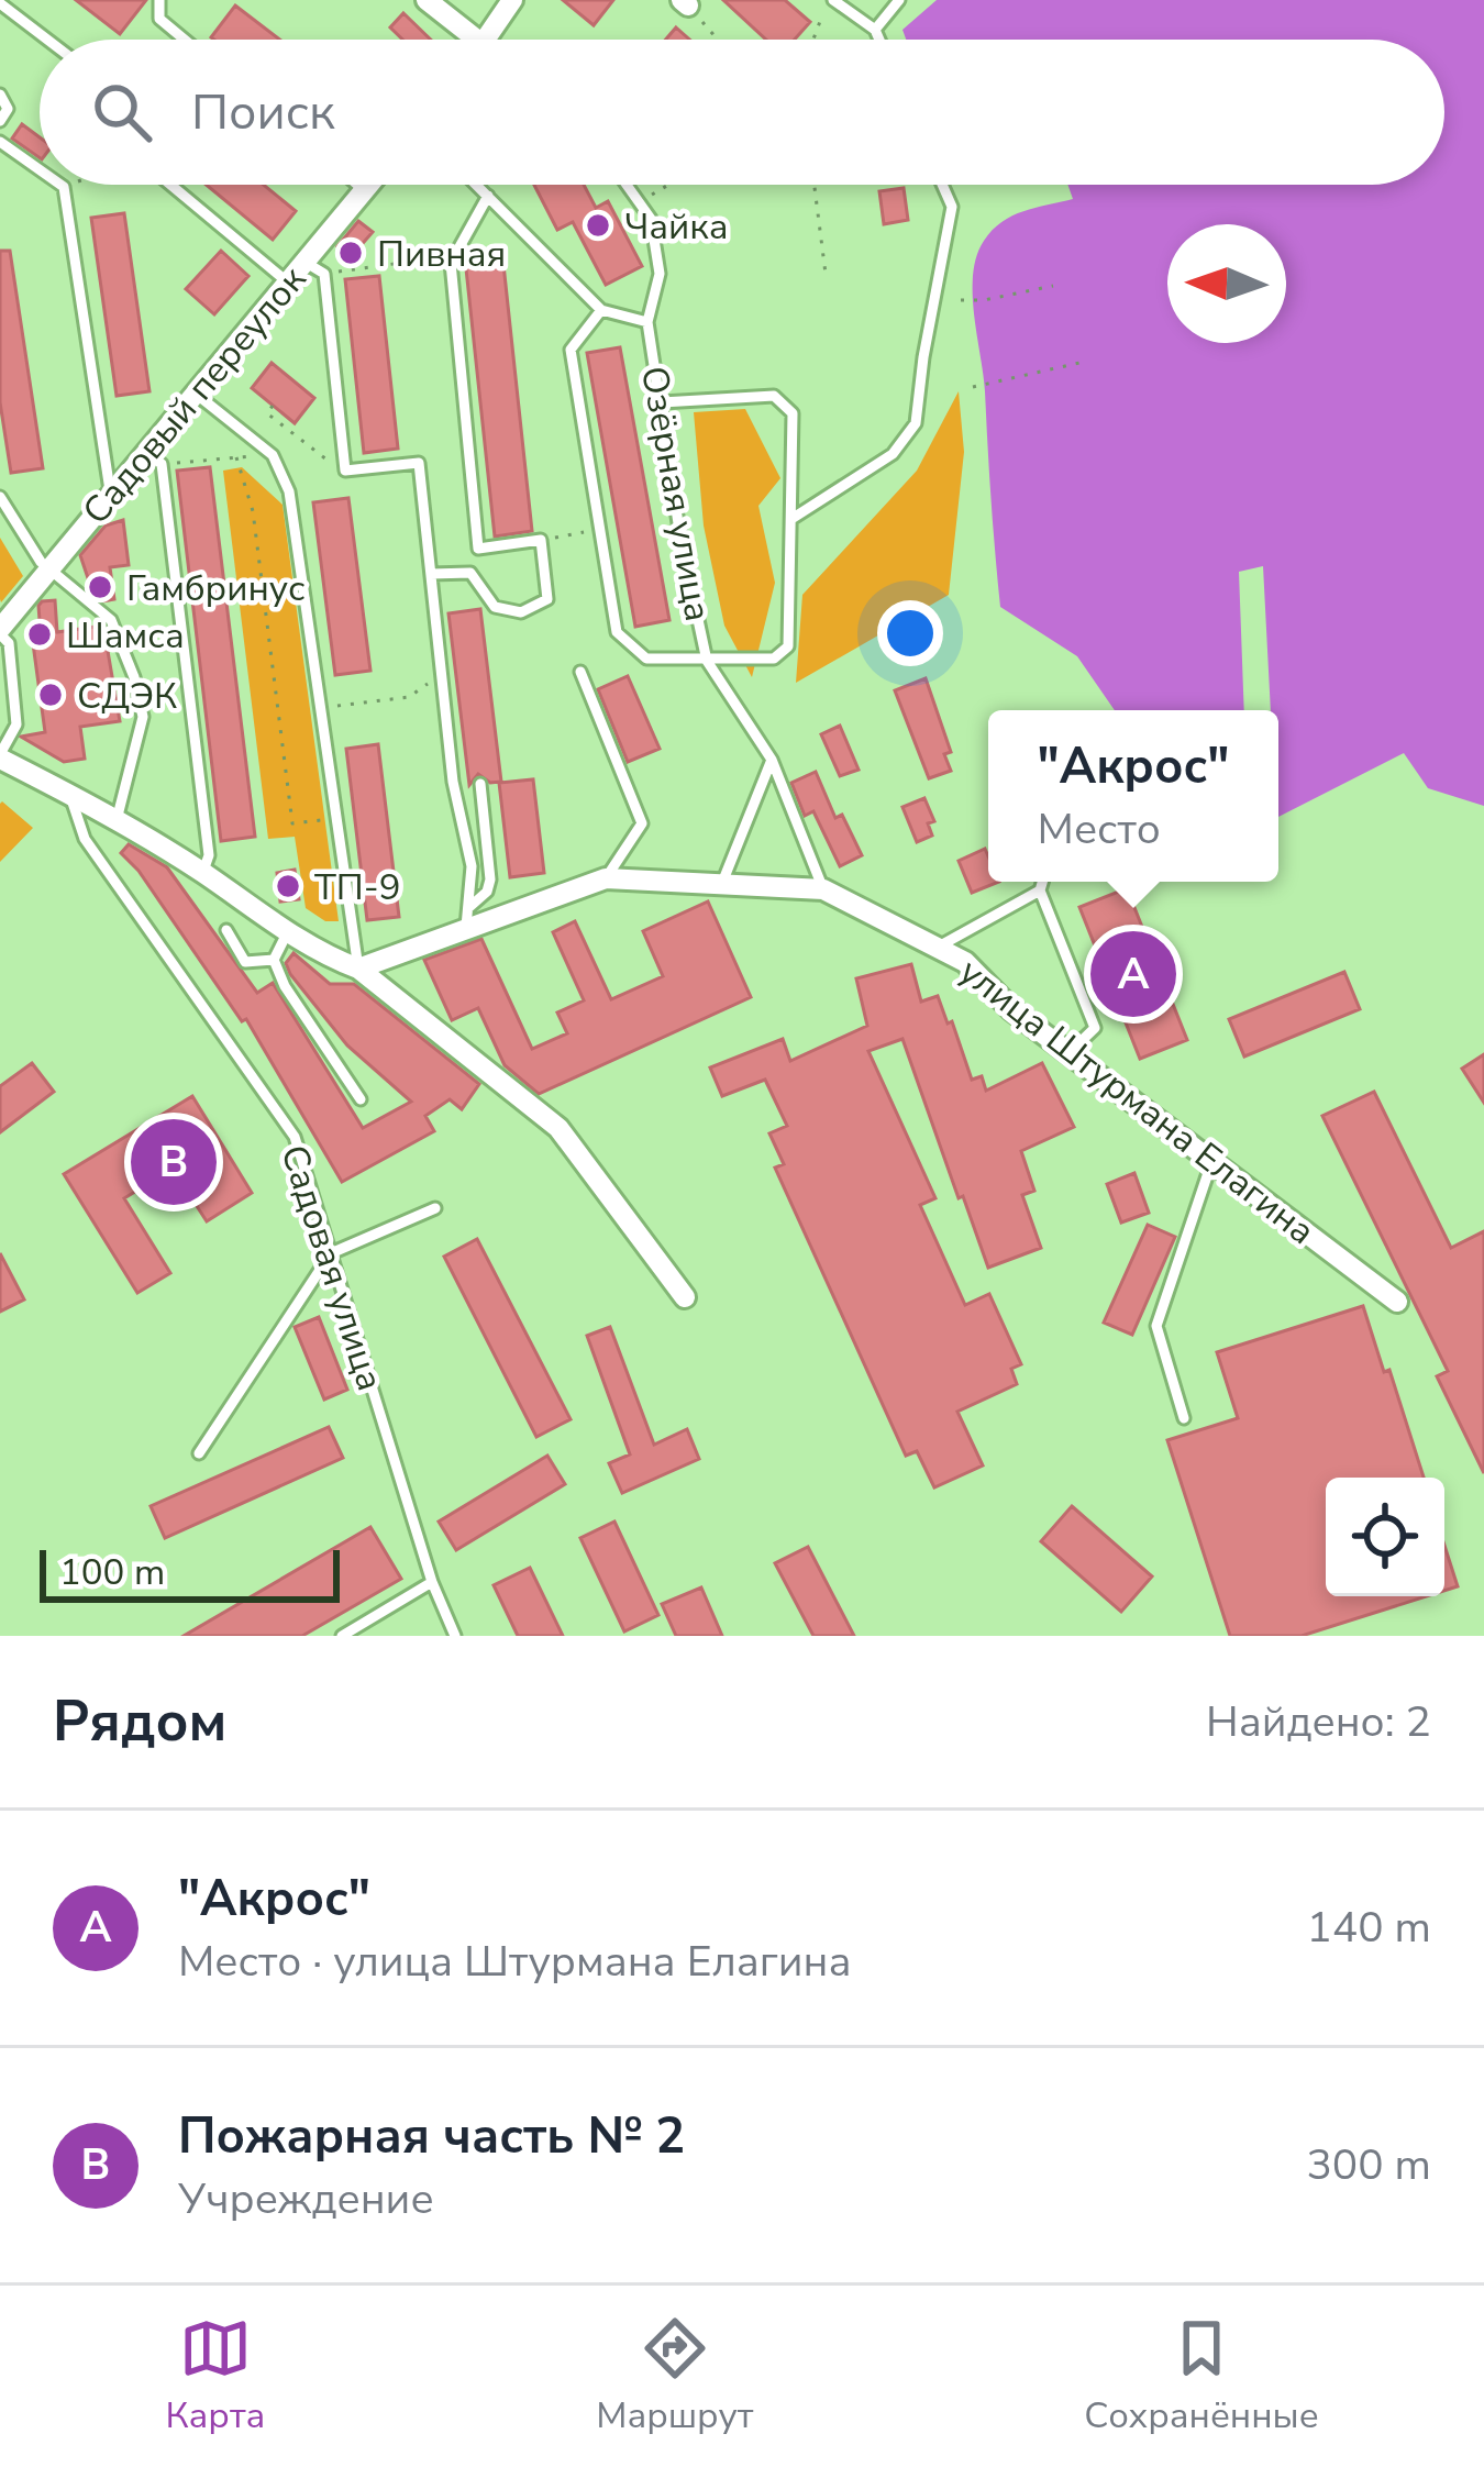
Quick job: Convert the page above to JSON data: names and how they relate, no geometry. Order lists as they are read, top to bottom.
{
  "streets": {
    "street": ["Садовый переулок", "улица Штурмана Елагина"],
    "lane": ["Озёрная улица", "Садовая улица"]
  },
  "crossings": [
    ["Озёрная улица", "улица Штурмана Елагина"]
  ],
  "places": [
    "Чайка",
    "Пивная",
    "Гамбринус",
    "Шамса",
    "СДЭК",
    "ТП-9"
  ],
  "scale_bar": "100 m",
  "north": "left",
  "page": {
    "search": "Поиск",
    "popup": ["\"Акрос\"", "Место"],
    "pins": ["A", "B"],
    "scale": "100 m",
    "heading": ["Рядом", "Найдено: 2"],
    "list": [
      {
        "mark": "A",
        "name": "\"Акрос\"",
        "note": "Место · улица Штурмана Елагина",
        "value": "140 m"
      },
      {
        "mark": "B",
        "name": "Пожарная часть № 2",
        "note": "Учреждение",
        "value": "300 m"
      }
    ],
    "nav": ["Карта", "Маршрут", "Сохранённые"]
  }
}
